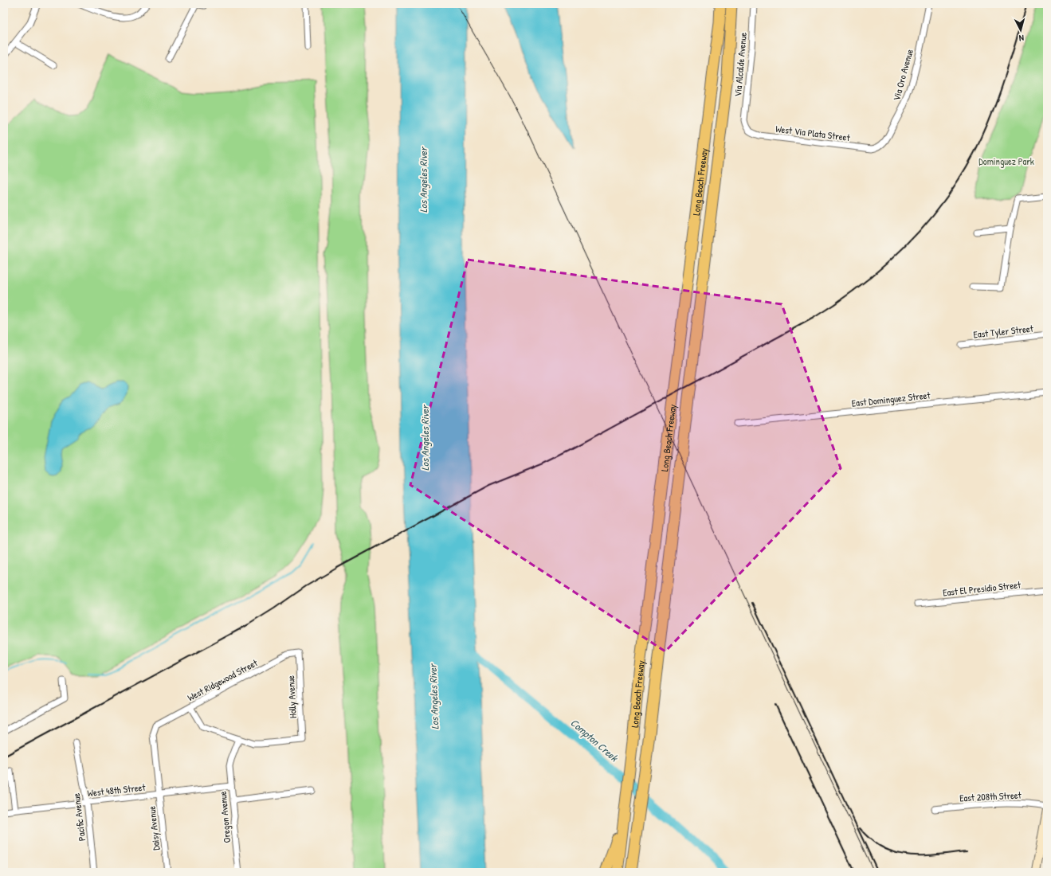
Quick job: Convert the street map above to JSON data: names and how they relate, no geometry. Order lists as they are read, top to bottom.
{
  "streets": {
    "highway": ["Long Beach Freeway"],
    "street": [
      "Via Alcalde Avenue",
      "Via Oro Avenue",
      "West Via Plata Street",
      "East Tyler Street",
      "East Dominguez Street",
      "East El Presidio Street",
      "West Ridgewood Street",
      "Holly Avenue",
      "West 48th Street",
      "East 208th Street",
      "Pacific Avenue",
      "Oregon Avenue",
      "Daisy Avenue"
    ]
  },
  "crossings": [
    ["Via Alcalde Avenue", "West Via Plata Street"],
    ["Via Oro Avenue", "West Via Plata Street"],
    ["West Ridgewood Street", "Holly Avenue"],
    ["West Ridgewood Street", "Daisy Avenue"],
    ["Holly Avenue", "Oregon Avenue"],
    ["West 48th Street", "Pacific Avenue"],
    ["West 48th Street", "Oregon Avenue"],
    ["West 48th Street", "Daisy Avenue"]
  ],
  "water": ["Los Angeles River", "Compton Creek"],
  "parks": ["Dominguez Park"],
  "north": "bottom"
}
